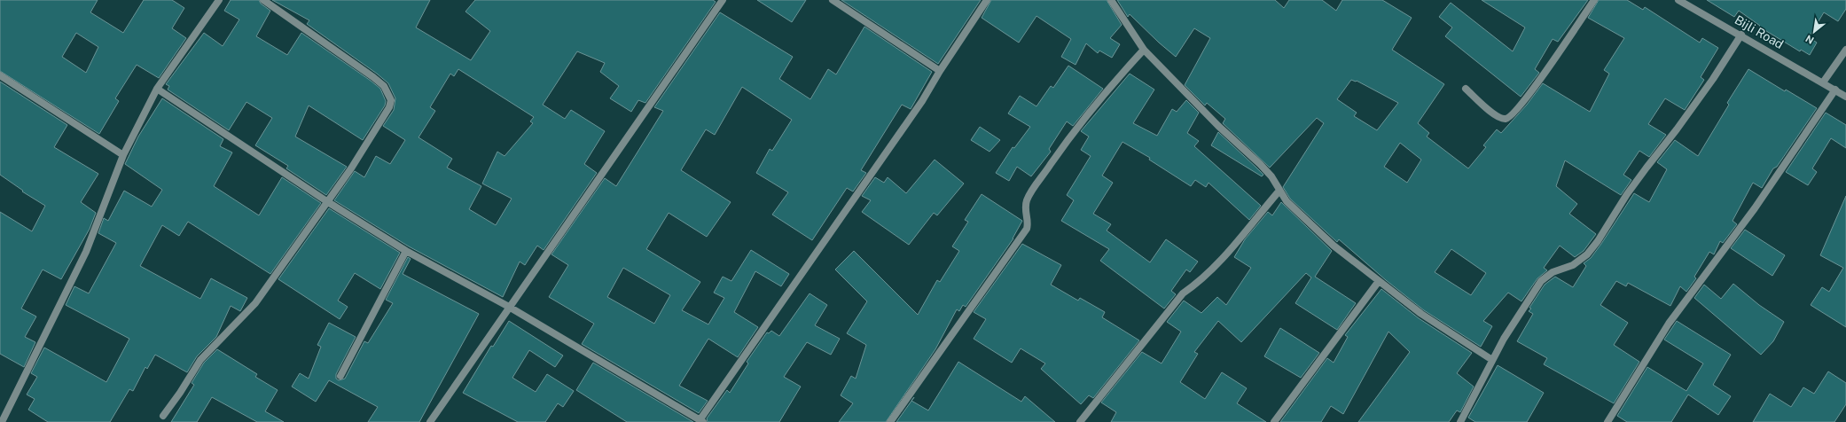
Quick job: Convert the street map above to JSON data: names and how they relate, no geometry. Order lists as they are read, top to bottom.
{
  "streets": {
    "street": ["Bijli Road"]
  },
  "north": "bottom left"
}
